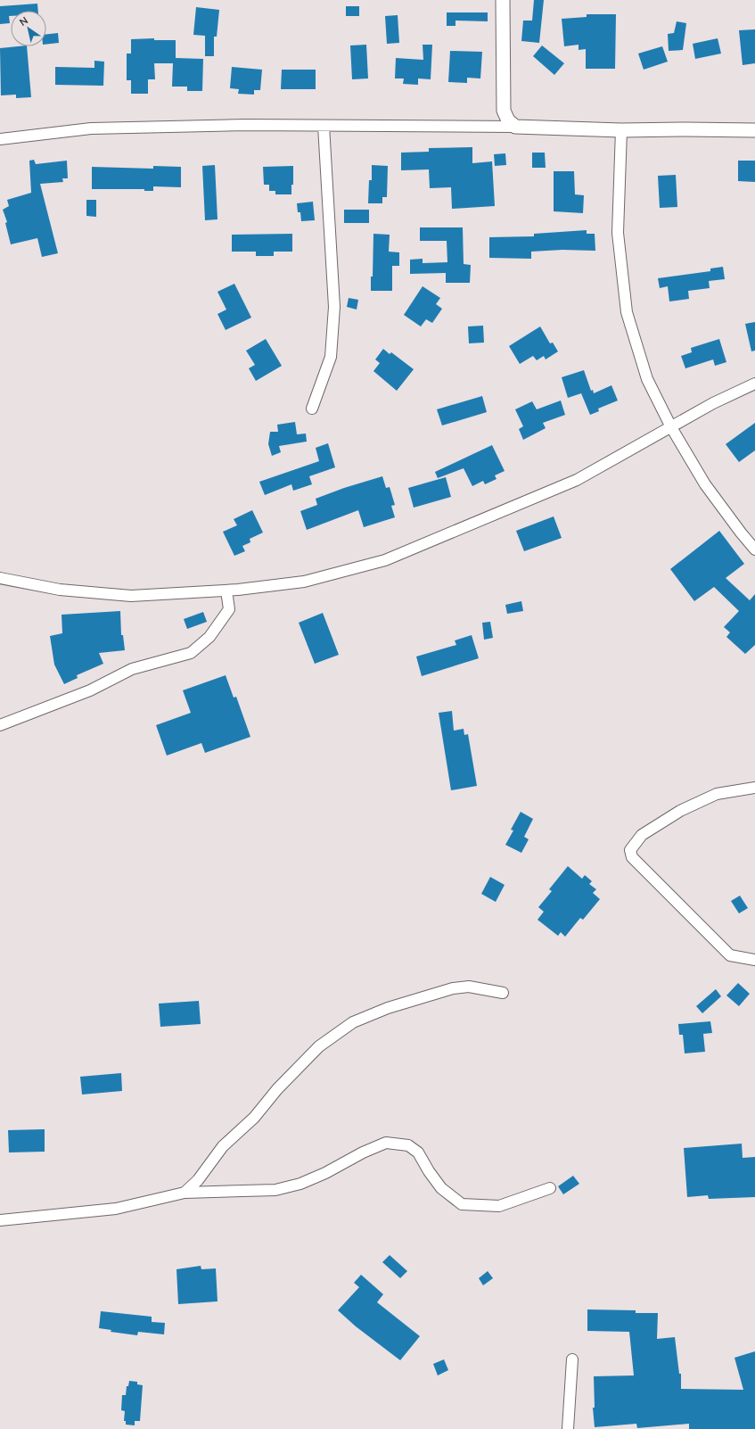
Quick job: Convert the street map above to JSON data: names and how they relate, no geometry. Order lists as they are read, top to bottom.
{
  "north": "top left"
}
